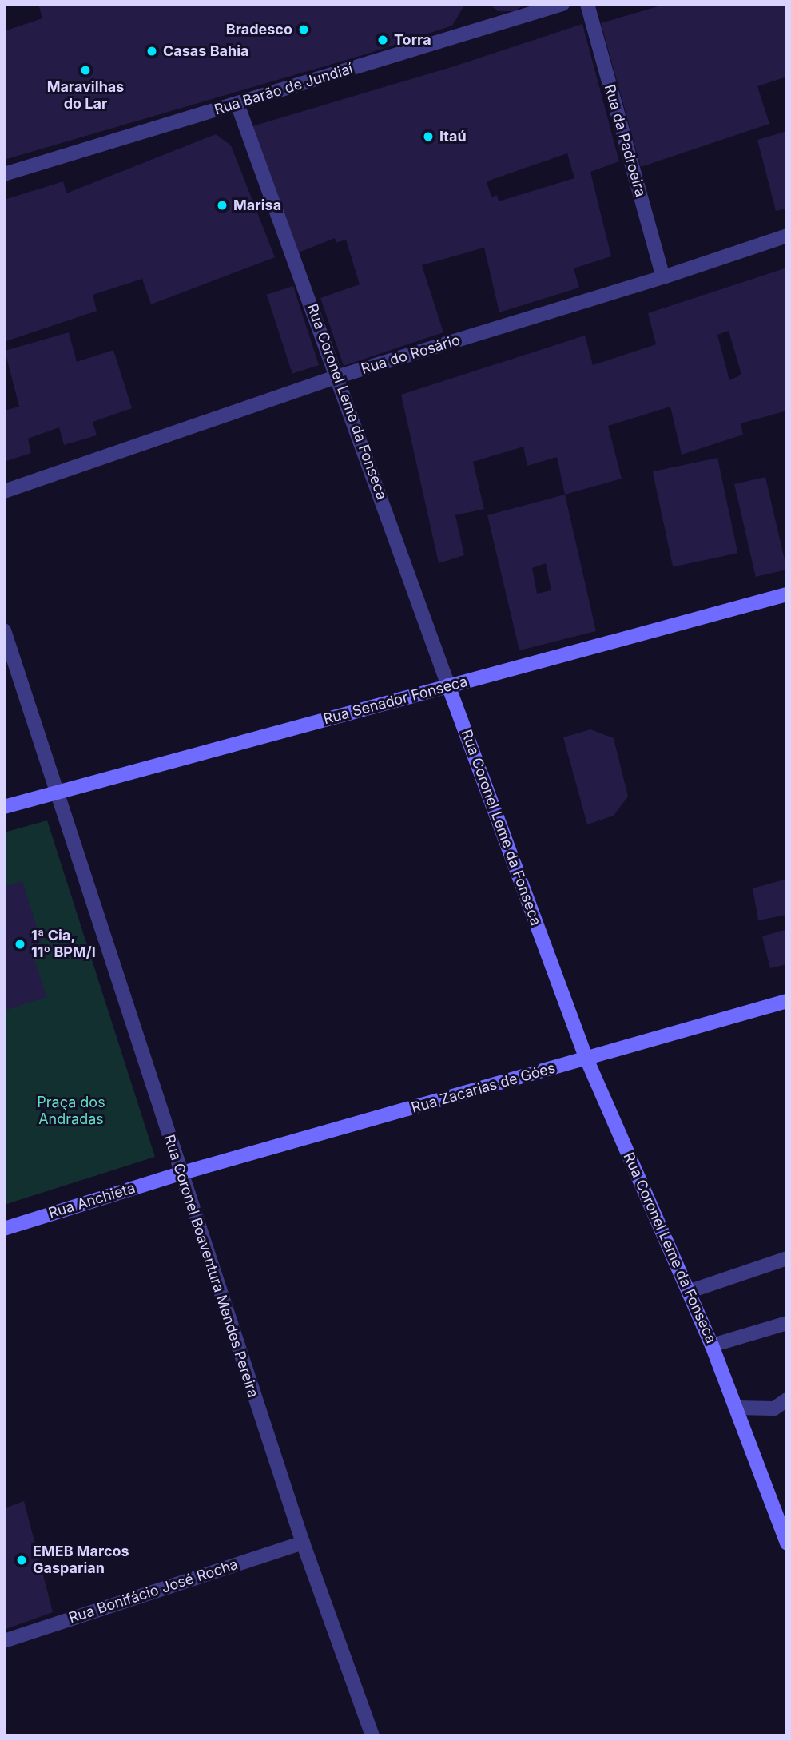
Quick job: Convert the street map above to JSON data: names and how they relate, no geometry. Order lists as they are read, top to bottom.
{
  "streets": {
    "main road": [
      "Rua Coronel Leme da Fonseca",
      "Rua Senador Fonseca",
      "Rua Zacarias de Góes",
      "Rua Anchieta"
    ],
    "street": [
      "Rua Barão de Jundiaí",
      "Rua da Padroeira",
      "Rua do Rosário",
      "Rua Coronel Boaventura Mendes Pereira",
      "Rua Bonifácio José Rocha"
    ]
  },
  "crossings": [
    ["Rua Barão de Jundiaí", "Rua Coronel Leme da Fonseca"],
    ["Rua da Padroeira", "Rua do Rosário"],
    ["Rua do Rosário", "Rua Coronel Leme da Fonseca"],
    ["Rua Coronel Leme da Fonseca", "Rua Senador Fonseca"],
    ["Rua Coronel Leme da Fonseca", "Rua Zacarias de Góes"],
    ["Rua Senador Fonseca", "Rua Coronel Boaventura Mendes Pereira"],
    ["Rua Zacarias de Góes", "Rua Anchieta"],
    ["Rua Zacarias de Góes", "Rua Coronel Boaventura Mendes Pereira"],
    ["Rua Anchieta", "Rua Coronel Boaventura Mendes Pereira"],
    ["Rua Coronel Boaventura Mendes Pereira", "Rua Bonifácio José Rocha"]
  ],
  "parks": ["Praça dos Andradas"],
  "places": [
    "Bradesco",
    "Torra",
    "Casas Bahia",
    "Maravilhas do Lar",
    "Itaú",
    "Marisa",
    "1ª Cia, 11º BPM/I",
    "EMEB Marcos Gasparian"
  ]
}
